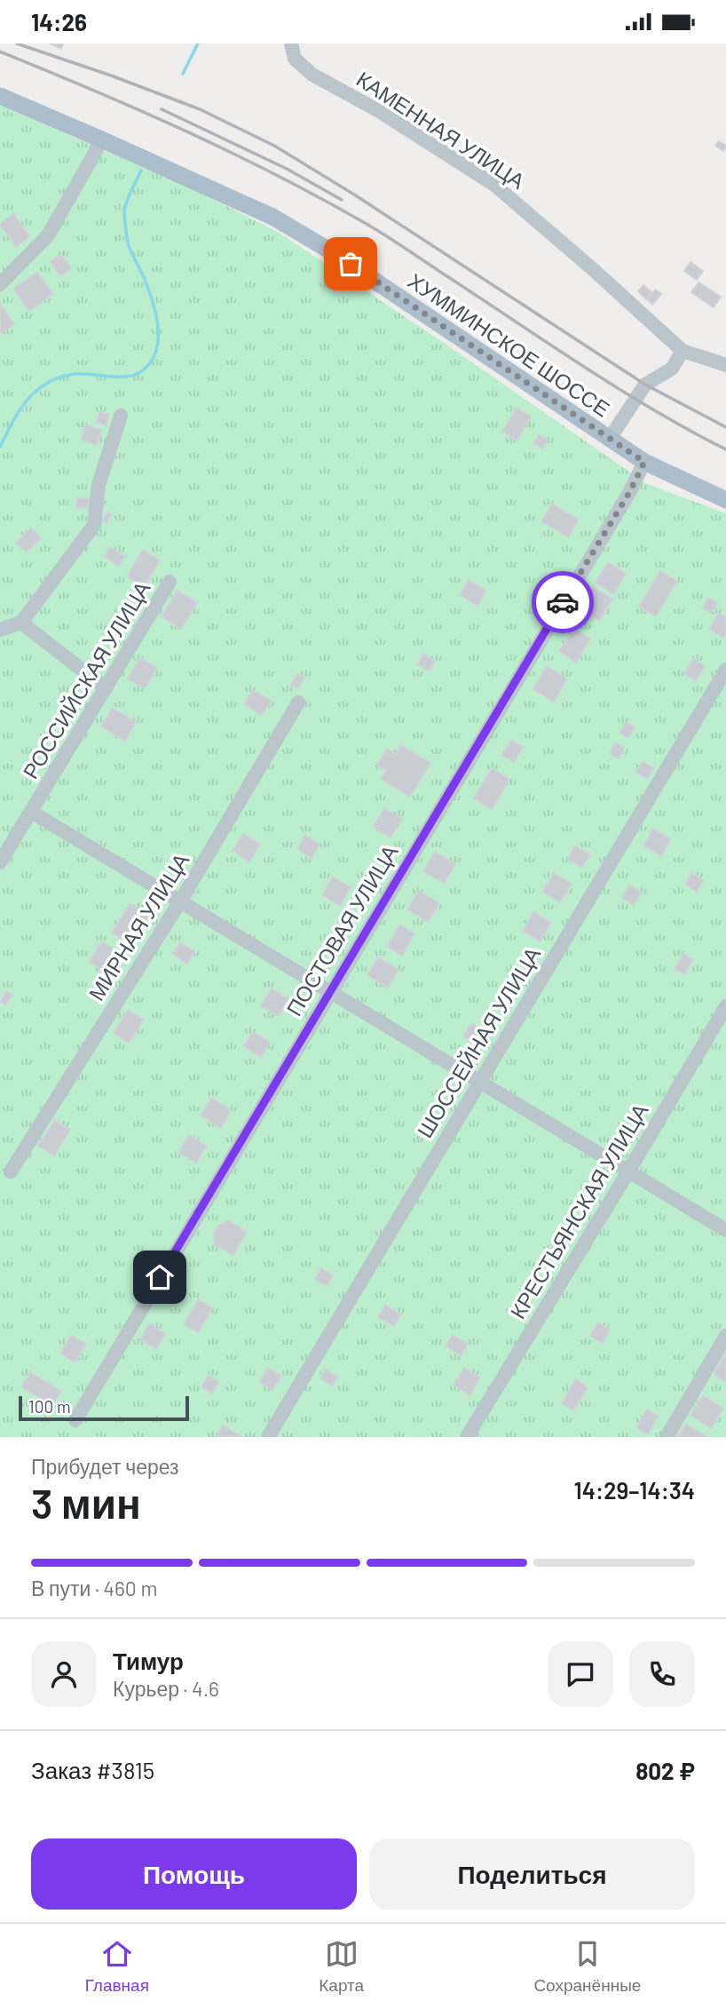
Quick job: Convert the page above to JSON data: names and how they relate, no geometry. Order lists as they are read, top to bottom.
{
  "streets": {
    "main road": ["ХУММИНСКОЕ ШОССЕ"],
    "street": [
      "КАМЕННАЯ УЛИЦА",
      "РОССИЙСКАЯ УЛИЦА",
      "МИРНАЯ УЛИЦА",
      "ПОСТОВАЯ УЛИЦА",
      "ШОССЕЙНАЯ УЛИЦА",
      "КРЕСТЬЯНСКАЯ УЛИЦА"
    ]
  },
  "crossings": [
    ["ХУММИНСКОЕ ШОССЕ", "ПОСТОВАЯ УЛИЦА"]
  ],
  "scale_bar": "100 m",
  "page": {
    "status": "14:26",
    "scale": "100 m",
    "heading": ["3 мин", "Прибудет через", "14:29–14:34"],
    "panel": [
      "Тимур",
      "Курьер · 4.6",
      "Заказ #3815",
      "802 ₽"
    ],
    "bar": "В пути · 460 m",
    "buttons": ["Помощь", "Поделиться"],
    "tabs": ["Главная", "Карта", "Сохранённые"]
  }
}
